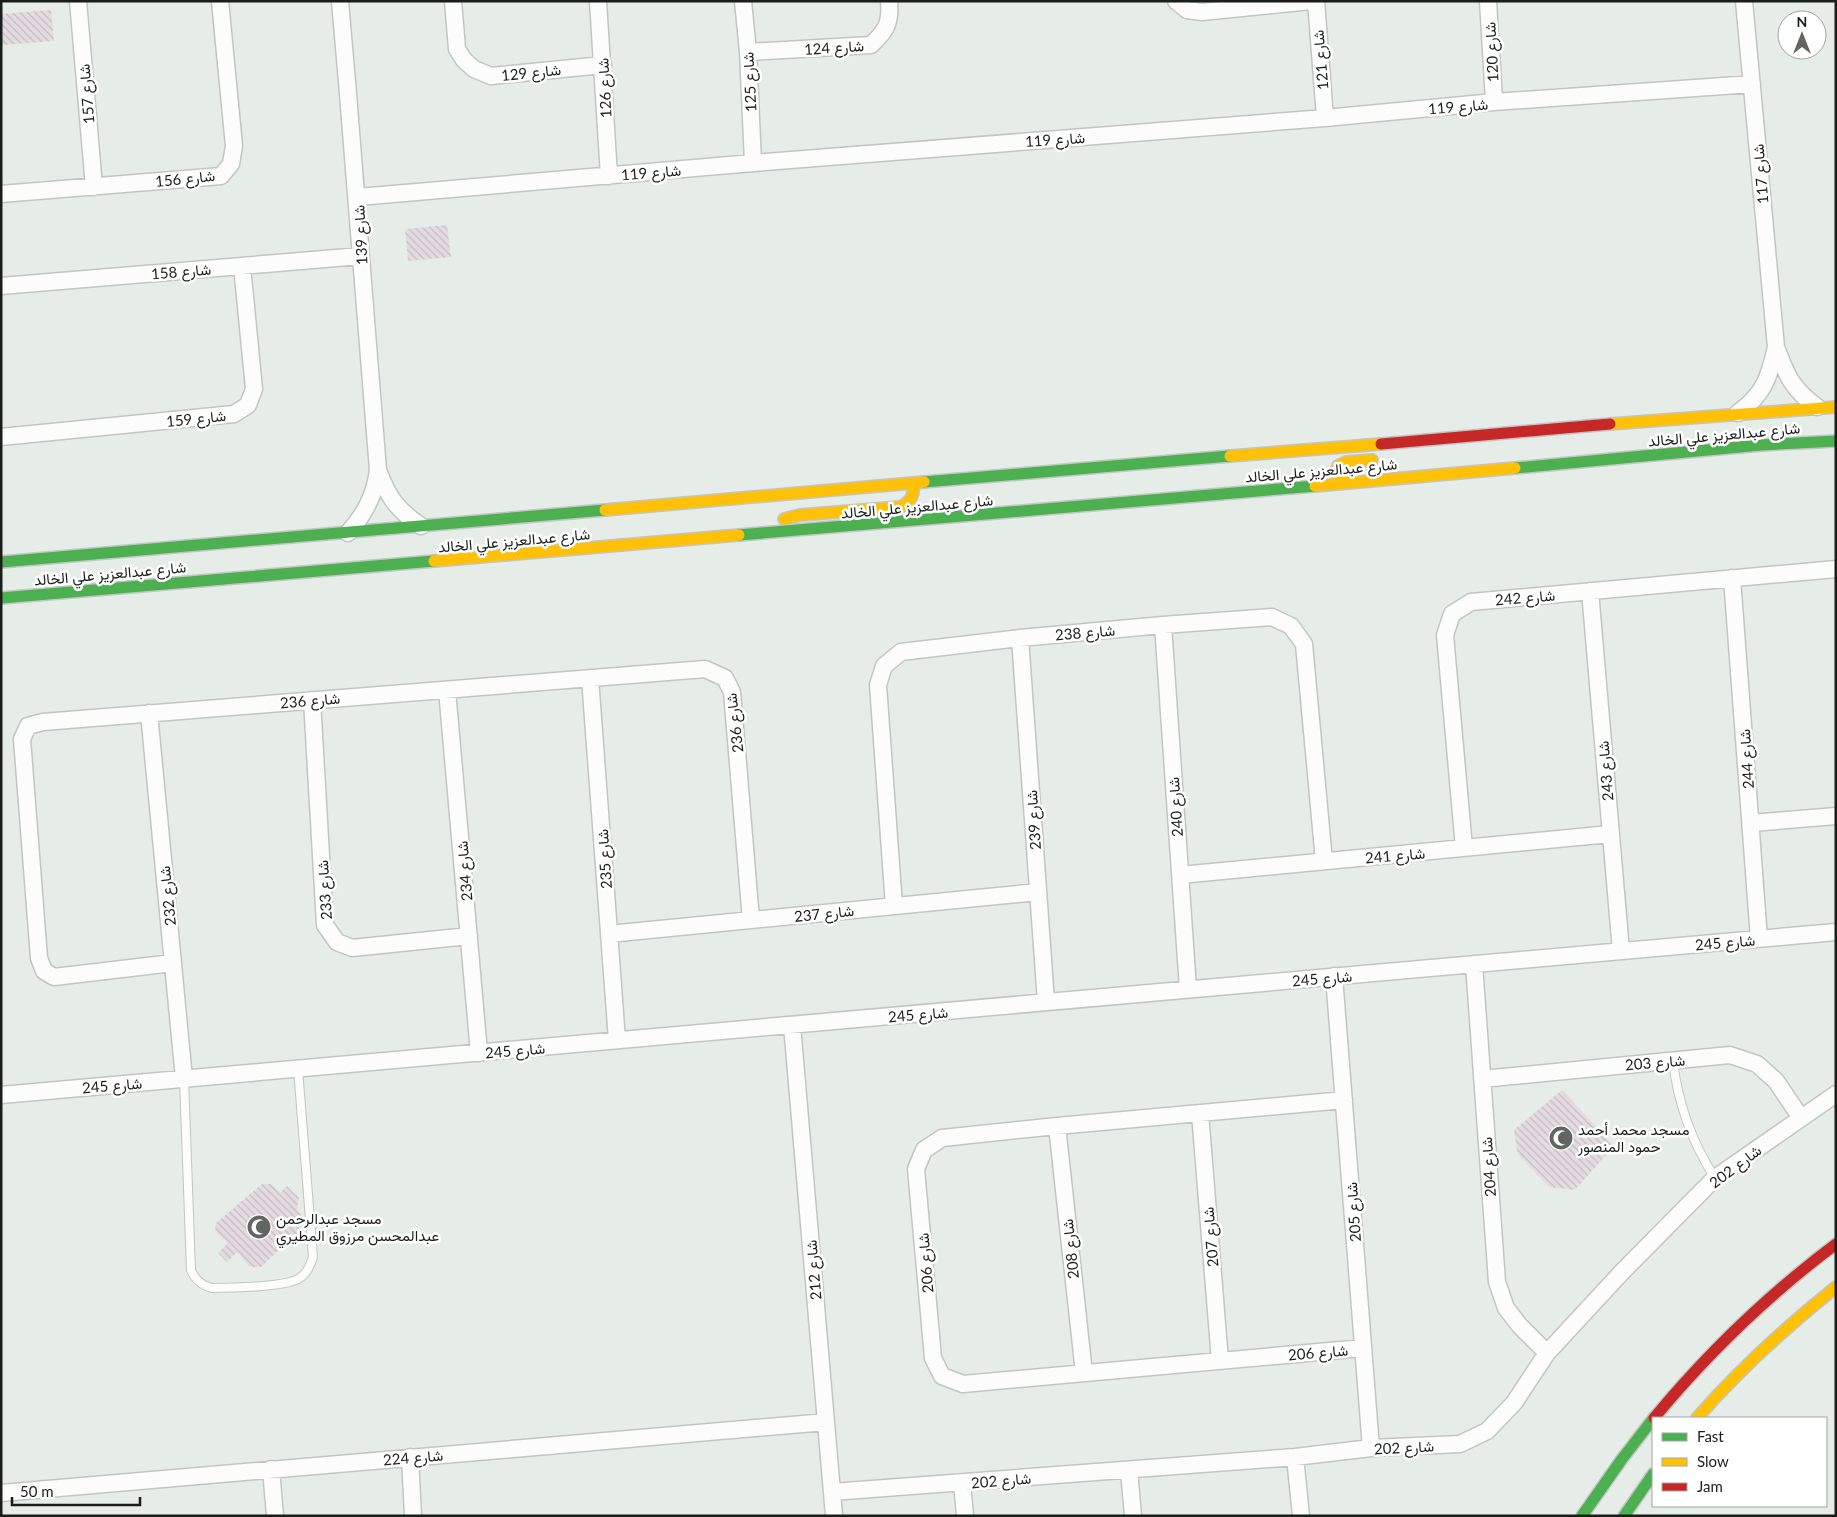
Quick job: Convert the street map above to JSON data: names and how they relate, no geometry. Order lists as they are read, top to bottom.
{
  "streets": {
    "street": [
      "شارع 124",
      "شارع 120",
      "شارع 121",
      "شارع 129",
      "شارع 125",
      "شارع 126",
      "شارع 157",
      "شارع 119",
      "شارع 117",
      "شارع 156",
      "شارع 139",
      "شارع 158",
      "شارع 159",
      "شارع عبدالعزيز علي الخالد",
      "شارع 242",
      "شارع 238",
      "شارع 236",
      "شارع 244",
      "شارع 243",
      "شارع 240",
      "شارع 239",
      "شارع 241",
      "شارع 235",
      "شارع 234",
      "شارع 233",
      "شارع 232",
      "شارع 237",
      "شارع 245",
      "شارع 203",
      "شارع 202",
      "شارع 204",
      "شارع 205",
      "شارع 207",
      "شارع 208",
      "شارع 206",
      "شارع 212",
      "شارع 224"
    ]
  },
  "crossings": [
    ["شارع 124", "شارع 125"],
    ["شارع 120", "شارع 119"],
    ["شارع 121", "شارع 119"],
    ["شارع 129", "شارع 126"],
    ["شارع 125", "شارع 119"],
    ["شارع 126", "شارع 119"],
    ["شارع 157", "شارع 156"],
    ["شارع 119", "شارع 117"],
    ["شارع 119", "شارع 139"],
    ["شارع 117", "شارع عبدالعزيز علي الخالد"],
    ["شارع 139", "شارع 158"],
    ["شارع 139", "شارع عبدالعزيز علي الخالد"],
    ["شارع 158", "شارع 159"],
    ["شارع 242", "شارع 244"],
    ["شارع 242", "شارع 243"],
    ["شارع 242", "شارع 241"],
    ["شارع 238", "شارع 240"],
    ["شارع 238", "شارع 239"],
    ["شارع 238", "شارع 241"],
    ["شارع 238", "شارع 237"],
    ["شارع 236", "شارع 235"],
    ["شارع 236", "شارع 234"],
    ["شارع 236", "شارع 233"],
    ["شارع 236", "شارع 232"],
    ["شارع 236", "شارع 237"],
    ["شارع 244", "شارع 245"],
    ["شارع 243", "شارع 241"],
    ["شارع 243", "شارع 245"],
    ["شارع 240", "شارع 241"],
    ["شارع 240", "شارع 245"],
    ["شارع 239", "شارع 237"],
    ["شارع 239", "شارع 245"],
    ["شارع 235", "شارع 237"],
    ["شارع 235", "شارع 245"],
    ["شارع 234", "شارع 233"],
    ["شارع 234", "شارع 245"],
    ["شارع 232", "شارع 245"],
    ["شارع 245", "شارع 204"],
    ["شارع 245", "شارع 205"],
    ["شارع 245", "شارع 212"],
    ["شارع 203", "شارع 202"],
    ["شارع 203", "شارع 204"],
    ["شارع 202", "شارع 204"],
    ["شارع 202", "شارع 205"],
    ["شارع 202", "شارع 212"],
    ["شارع 205", "شارع 206"],
    ["شارع 207", "شارع 206"],
    ["شارع 208", "شارع 206"],
    ["شارع 212", "شارع 224"]
  ],
  "places": {
    "mosque": ["مسجد محمد أحمد حمود المنصور", "مسجد عبدالرحمن عبدالمحسن مرزوق المطيري"]
  },
  "legend": ["Fast", "Slow", "Jam"],
  "scale_bar": "50 m",
  "north": "top"
}
